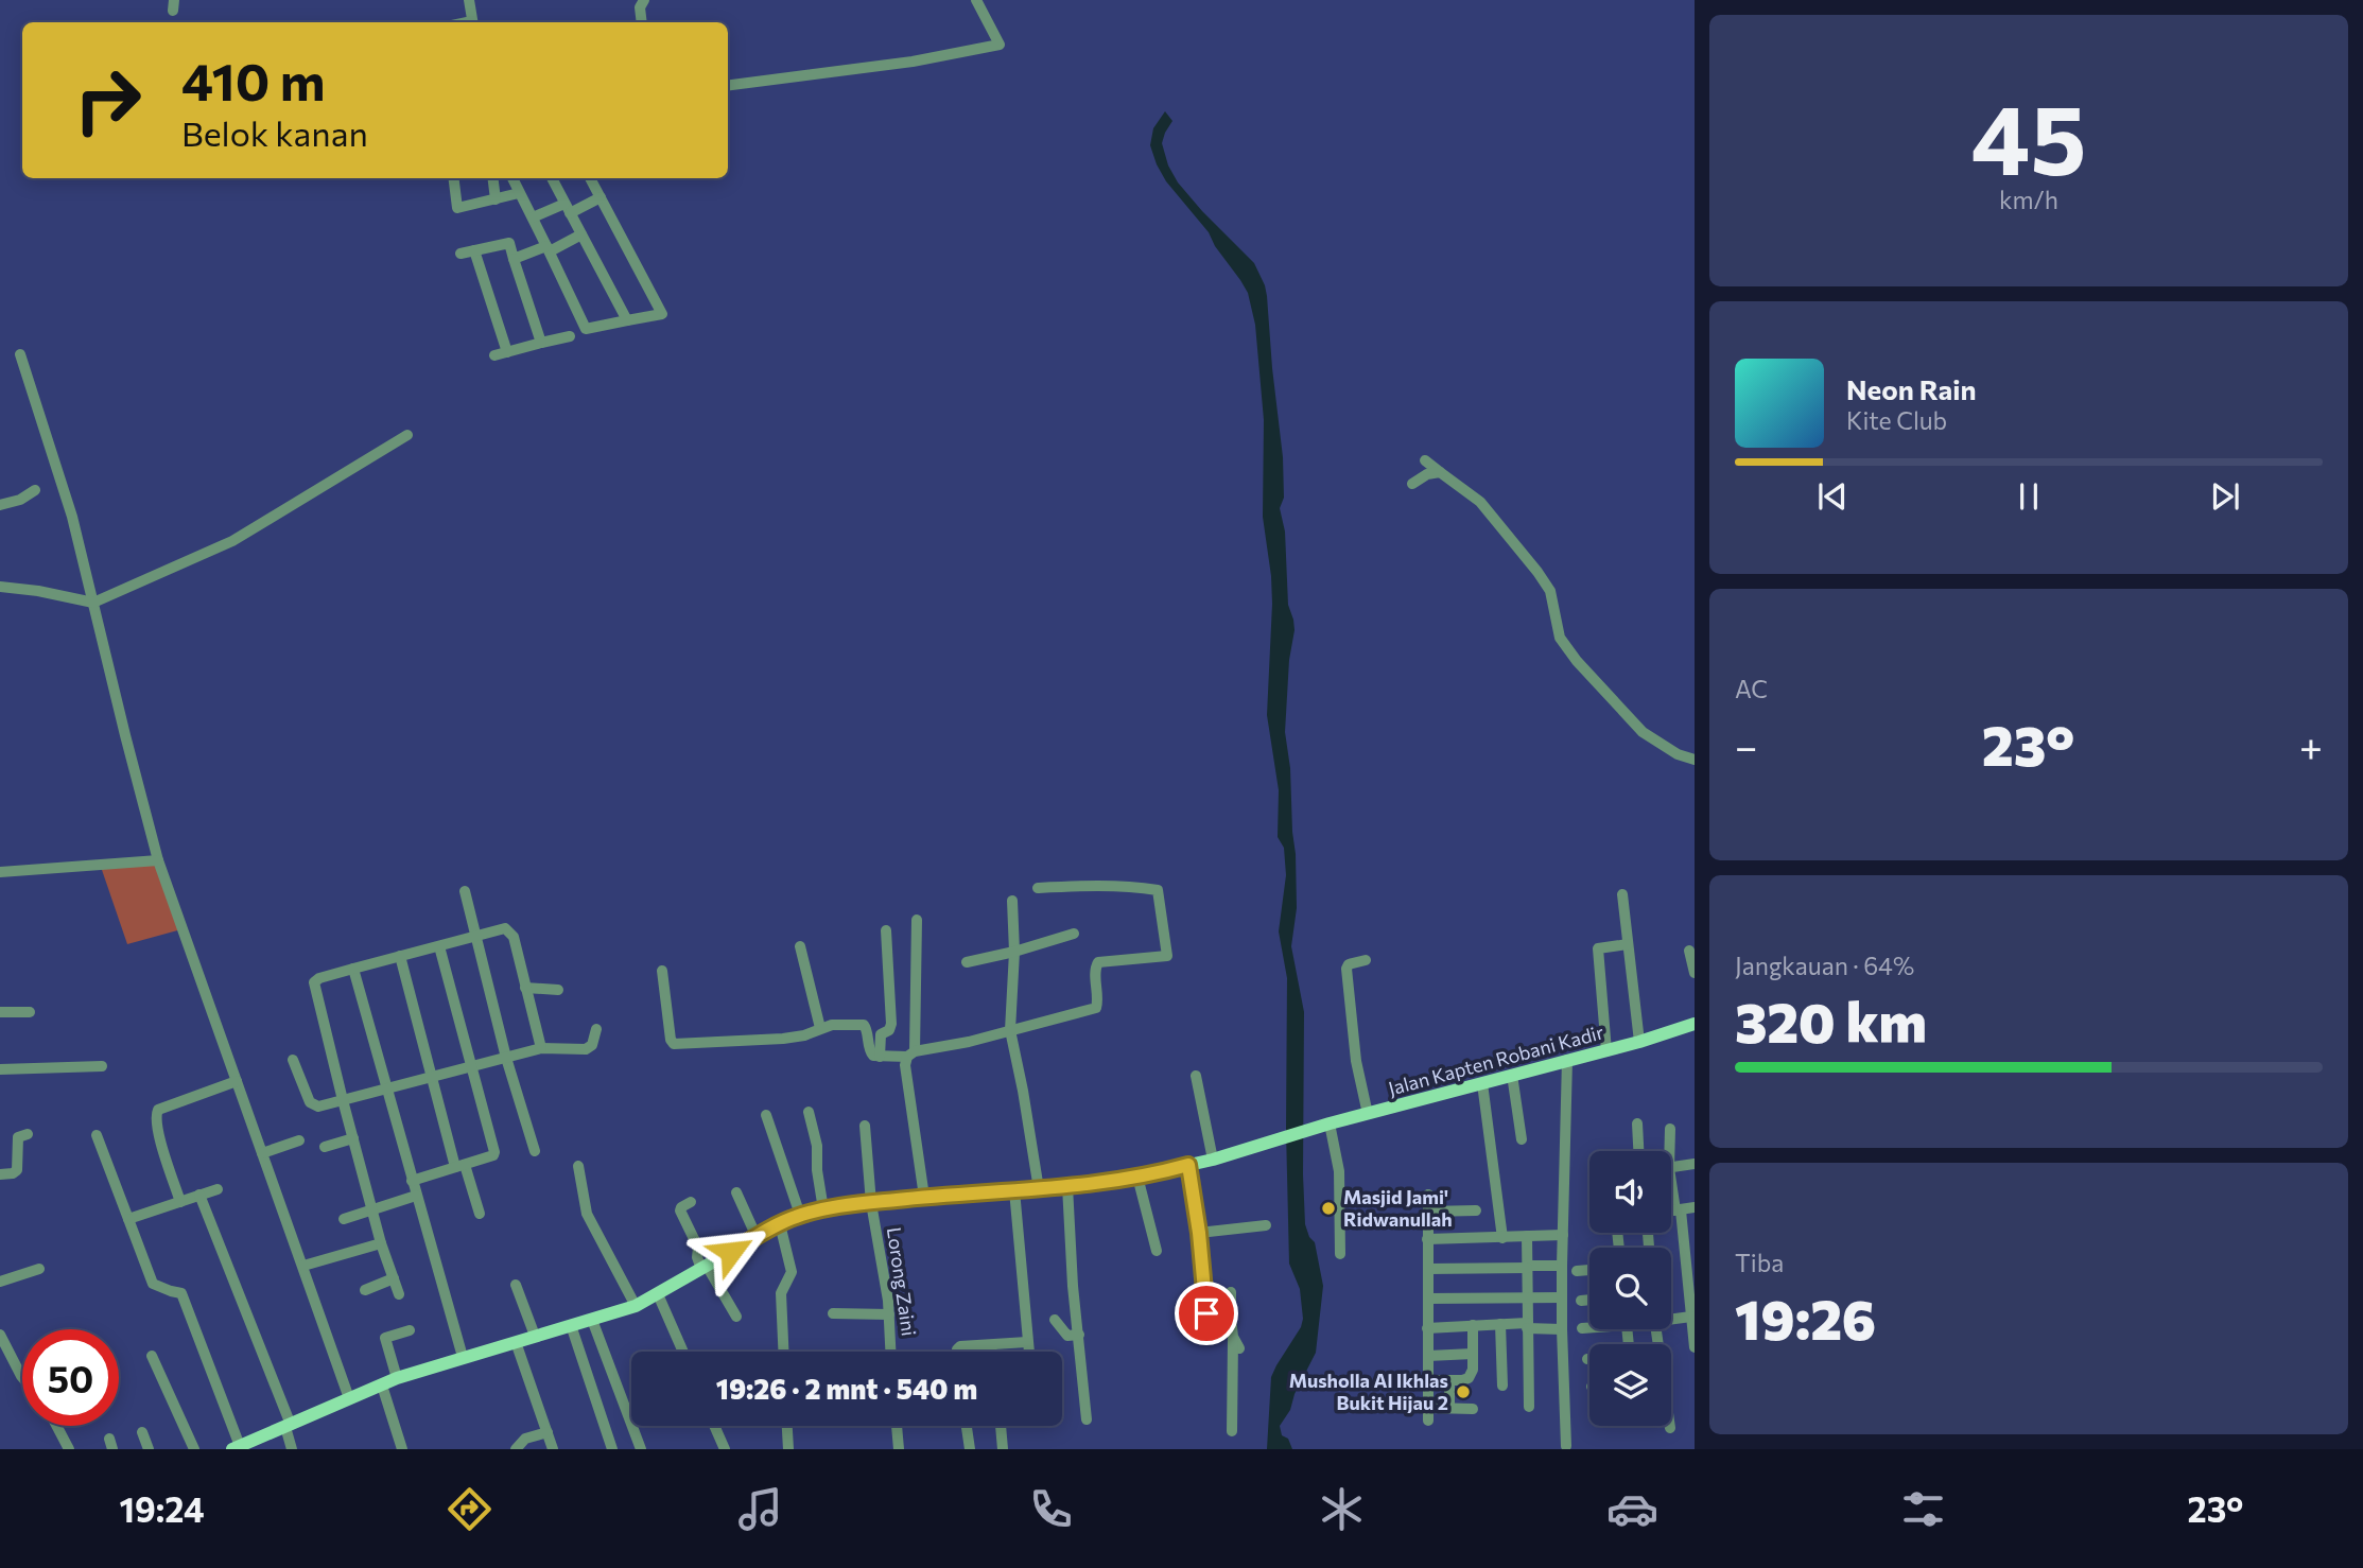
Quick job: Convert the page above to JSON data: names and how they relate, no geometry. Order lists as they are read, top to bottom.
{
  "streets": {
    "main road": ["Jalan Kapten Robani Kadir"],
    "street": ["Lorong Zaini"]
  },
  "crossings": [
    ["Jalan Kapten Robani Kadir", "Lorong Zaini"]
  ],
  "places": ["Masjid Jami' Ridwanullah", "Musholla Al Ikhlas Bukit Hijau 2"],
  "page": {
    "tile": [
      ["45", "km/h"],
      "AC",
      ["Jangkauan · 64%", "320 km"],
      ["Tiba", "19:26"]
    ],
    "turn": ["410 m", "Belok kanan"],
    "song": ["Neon Rain", "Kite Club"],
    "heat": ["−", "23°", "+"],
    "limit": "50",
    "trip": "19:26 · 2 mnt · 540 m",
    "tabs": ["19:24", "23°"]
  }
}
